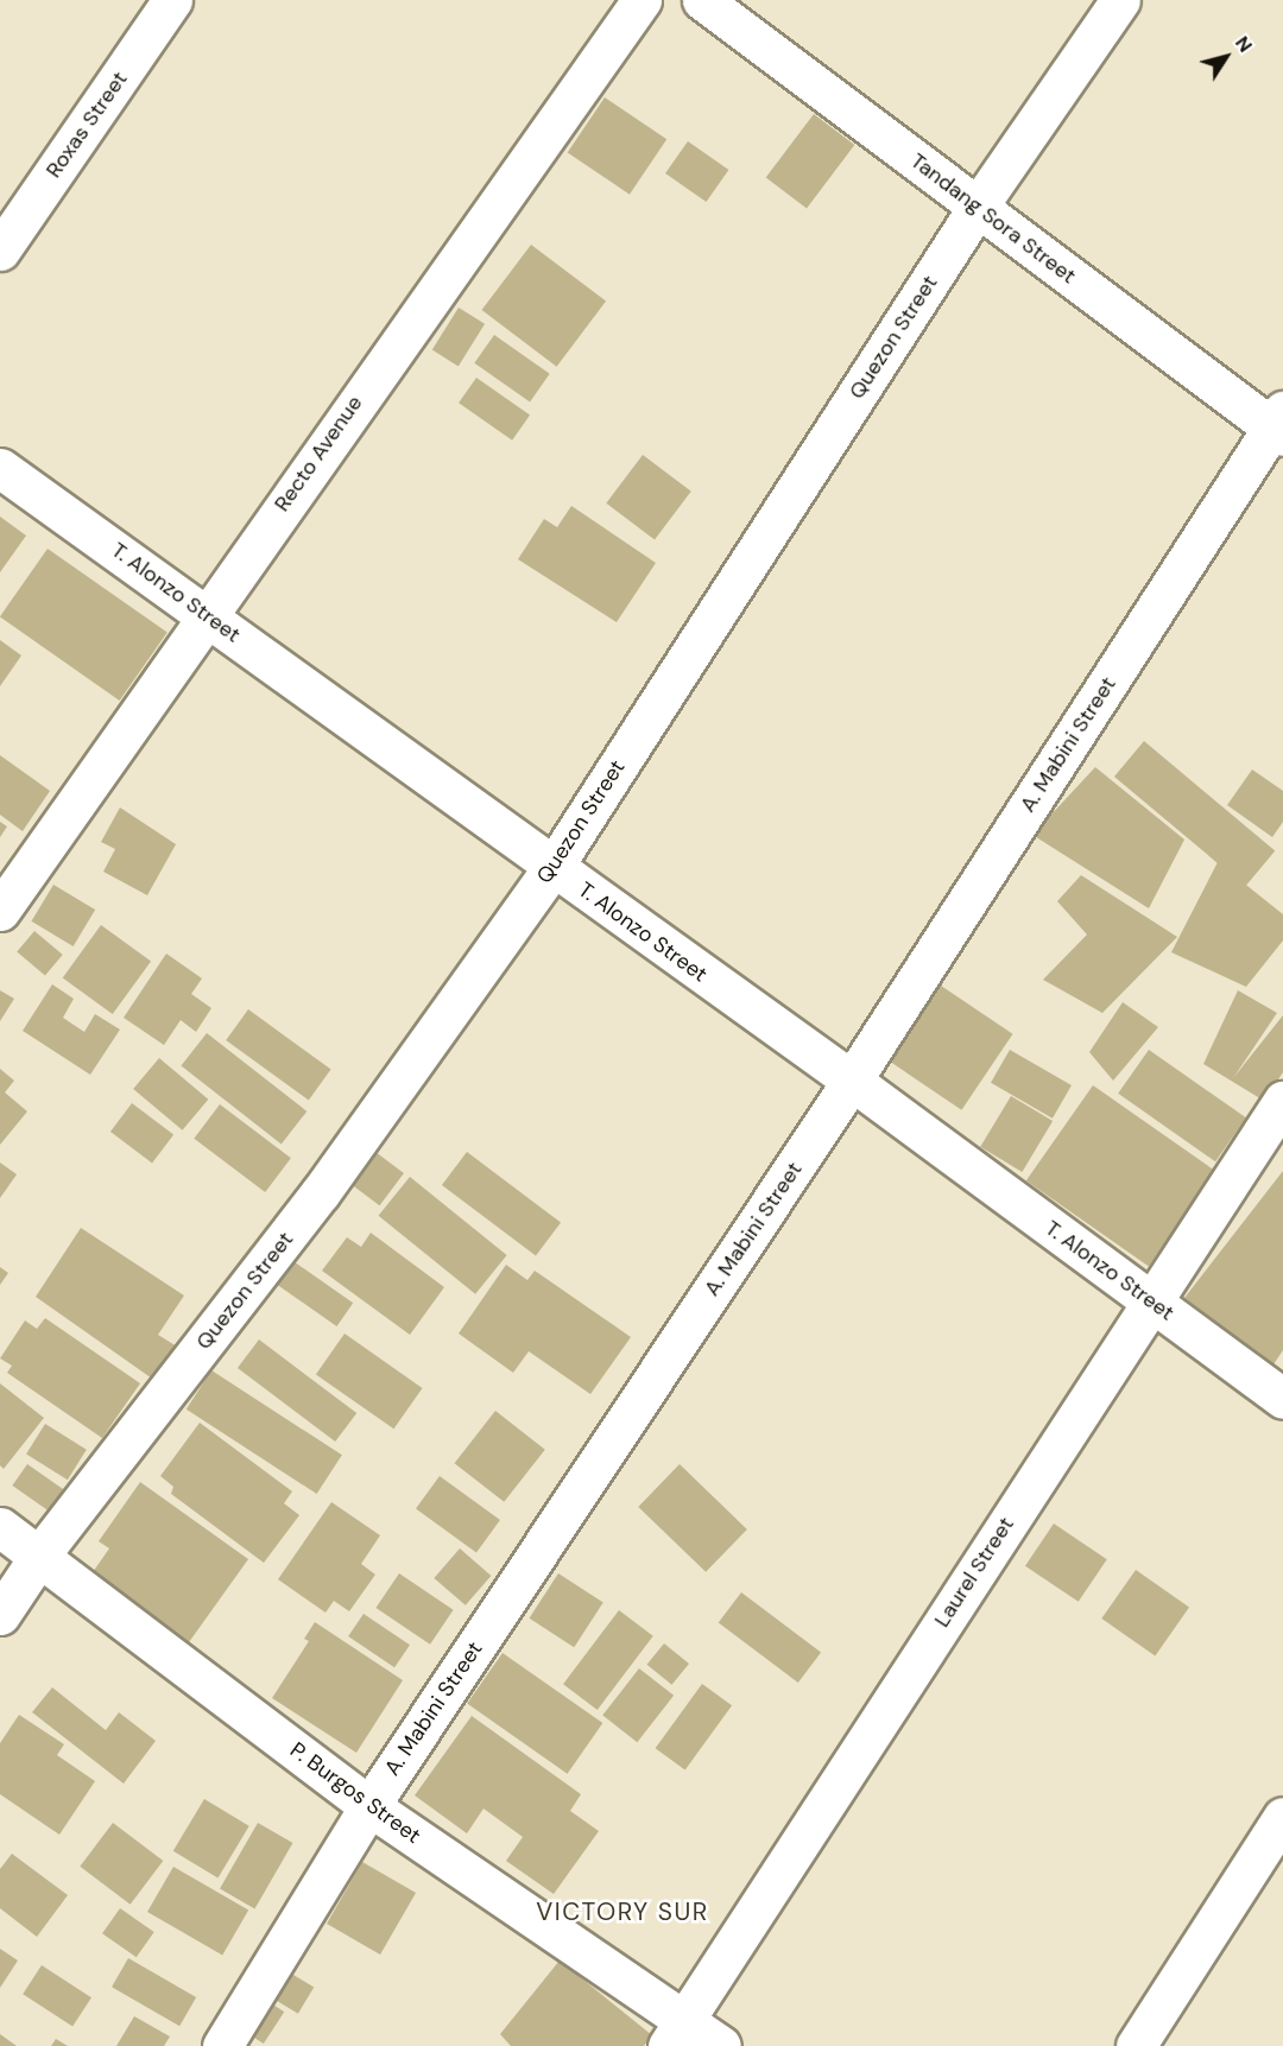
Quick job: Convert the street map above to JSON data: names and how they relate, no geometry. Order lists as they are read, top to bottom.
{
  "streets": {
    "street": [
      "Roxas Street",
      "Tandang Sora Street",
      "Quezon Street",
      "Recto Avenue",
      "T. Alonzo Street",
      "A. Mabini Street",
      "Laurel Street",
      "P. Burgos Street"
    ]
  },
  "crossings": [
    ["Tandang Sora Street", "Quezon Street"],
    ["Tandang Sora Street", "A. Mabini Street"],
    ["Quezon Street", "T. Alonzo Street"],
    ["Quezon Street", "P. Burgos Street"],
    ["Recto Avenue", "T. Alonzo Street"],
    ["T. Alonzo Street", "A. Mabini Street"],
    ["T. Alonzo Street", "Laurel Street"],
    ["A. Mabini Street", "P. Burgos Street"],
    ["Laurel Street", "P. Burgos Street"]
  ],
  "districts": ["VICTORY SUR"],
  "north": "top right"
}
